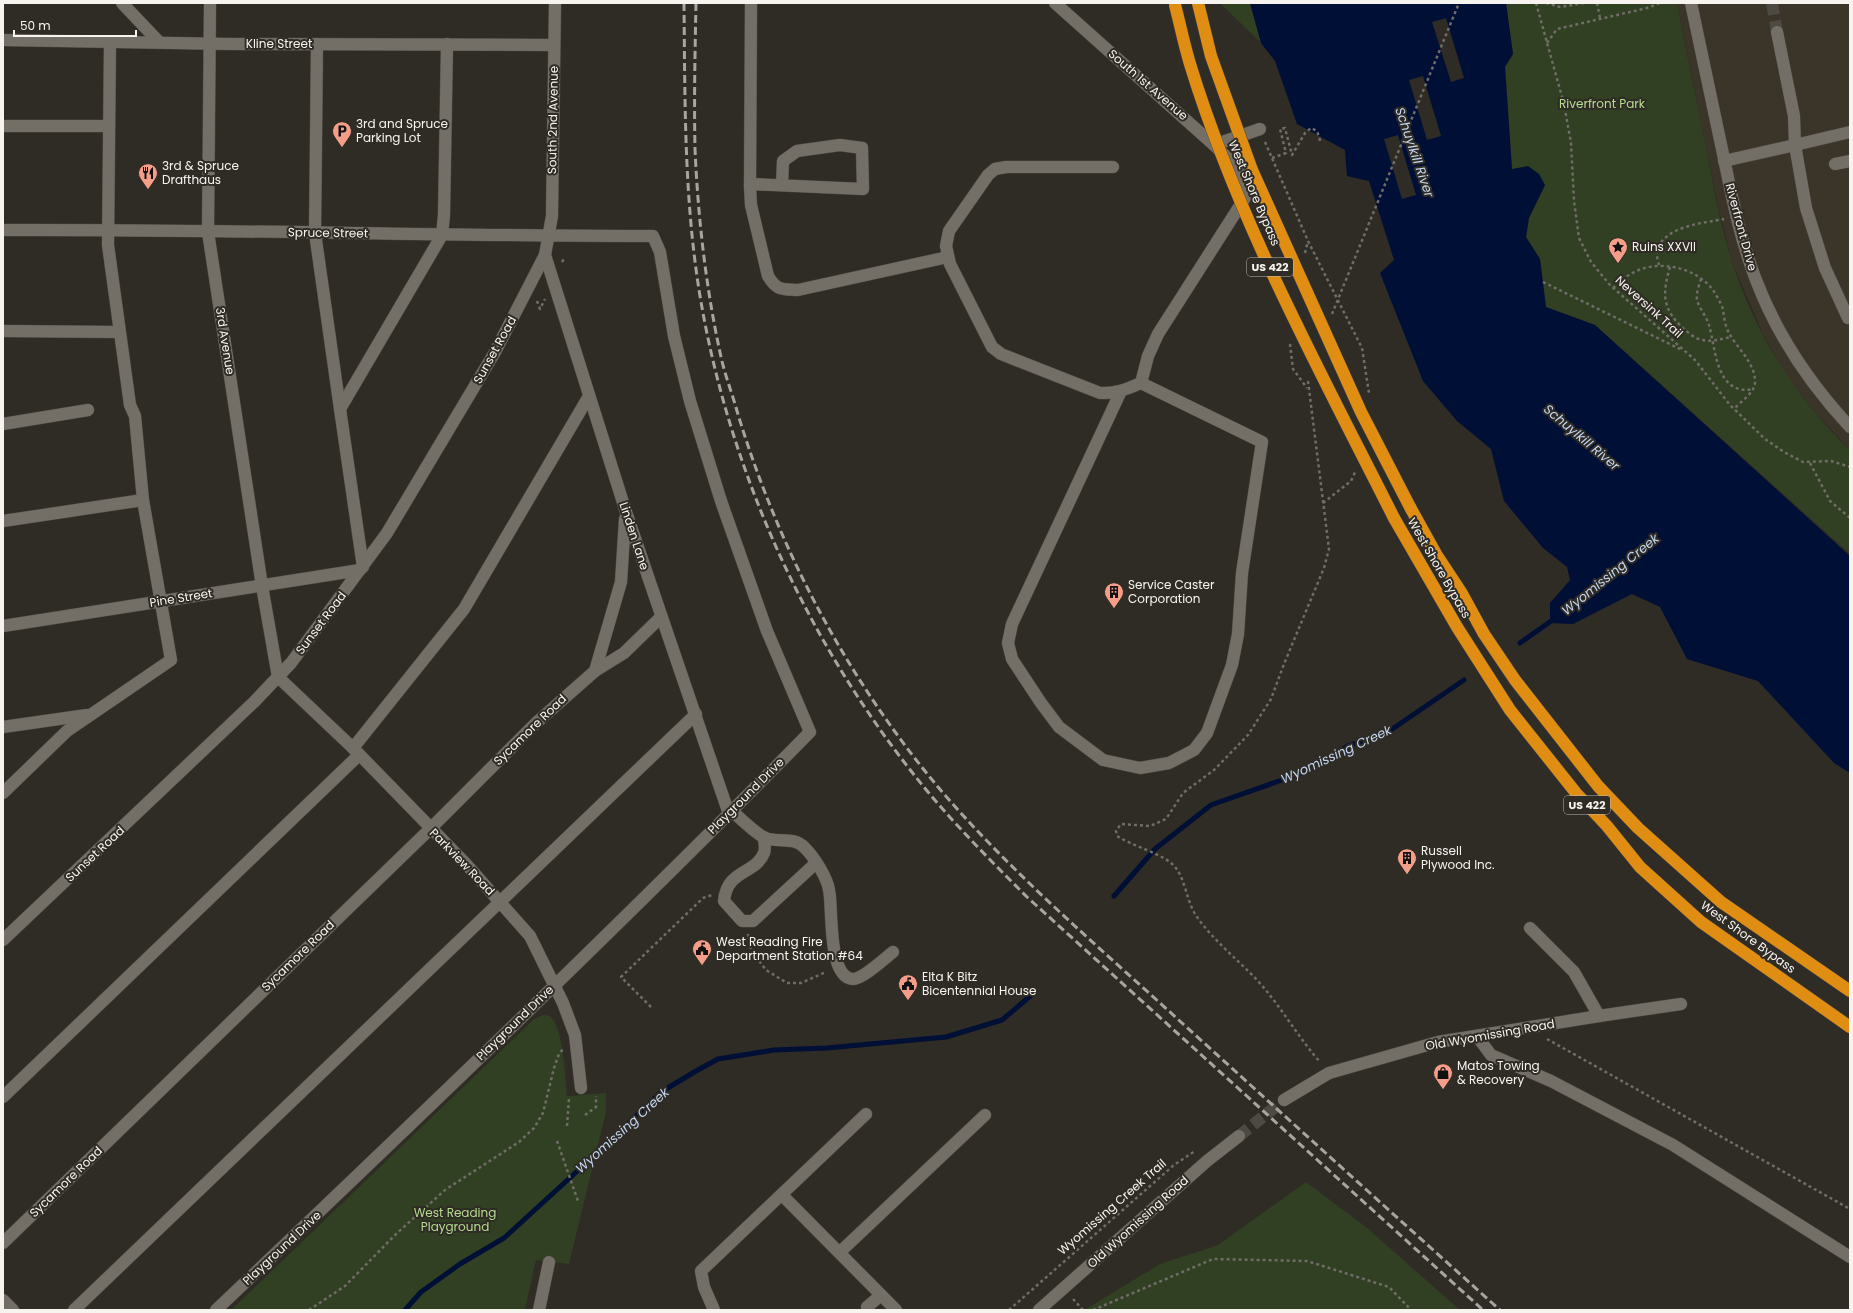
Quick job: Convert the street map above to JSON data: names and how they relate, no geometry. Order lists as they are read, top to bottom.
{
  "streets": {
    "highway": ["West Shore Bypass", "US 422"],
    "street": [
      "Kline Street",
      "South 1st Avenue",
      "South 2nd Avenue",
      "Riverfront Drive",
      "Spruce Street",
      "3rd Avenue",
      "Sunset Road",
      "Linden Lane",
      "Pine Street",
      "Sycamore Road",
      "Playground Drive",
      "Parkview Road",
      "Old Wyomissing Road"
    ],
    "path": ["Neversink Trail", "Wyomissing Creek Trail"]
  },
  "crossings": [
    ["Kline Street", "South 2nd Avenue"],
    ["Kline Street", "3rd Avenue"],
    ["South 2nd Avenue", "Spruce Street"],
    ["South 2nd Avenue", "Sunset Road"],
    ["Spruce Street", "3rd Avenue"],
    ["Spruce Street", "Sunset Road"],
    ["Spruce Street", "Playground Drive"],
    ["3rd Avenue", "Sunset Road"],
    ["3rd Avenue", "Pine Street"],
    ["3rd Avenue", "Parkview Road"],
    ["Sunset Road", "Linden Lane"],
    ["Sunset Road", "Pine Street"],
    ["Sunset Road", "Parkview Road"],
    ["Linden Lane", "Sycamore Road"],
    ["Linden Lane", "Playground Drive"],
    ["Sycamore Road", "Parkview Road"],
    ["Playground Drive", "Parkview Road"]
  ],
  "water": ["Schuylkill River", "Wyomissing Creek"],
  "parks": ["Riverfront Park", "West Reading Playground"],
  "places": {
    "parking": ["3rd and Spruce Parking Lot"],
    "restaurant": ["3rd & Spruce Drafthaus"],
    "place": ["Ruins XXVII"],
    "building": ["Service Caster Corporation", "Russell Plywood Inc."],
    "public building": ["West Reading Fire Department Station #64", "Elta K Bitz Bicentennial House"],
    "shop": ["Matos Towing & Recovery"]
  },
  "scale_bar": "50 m"
}
